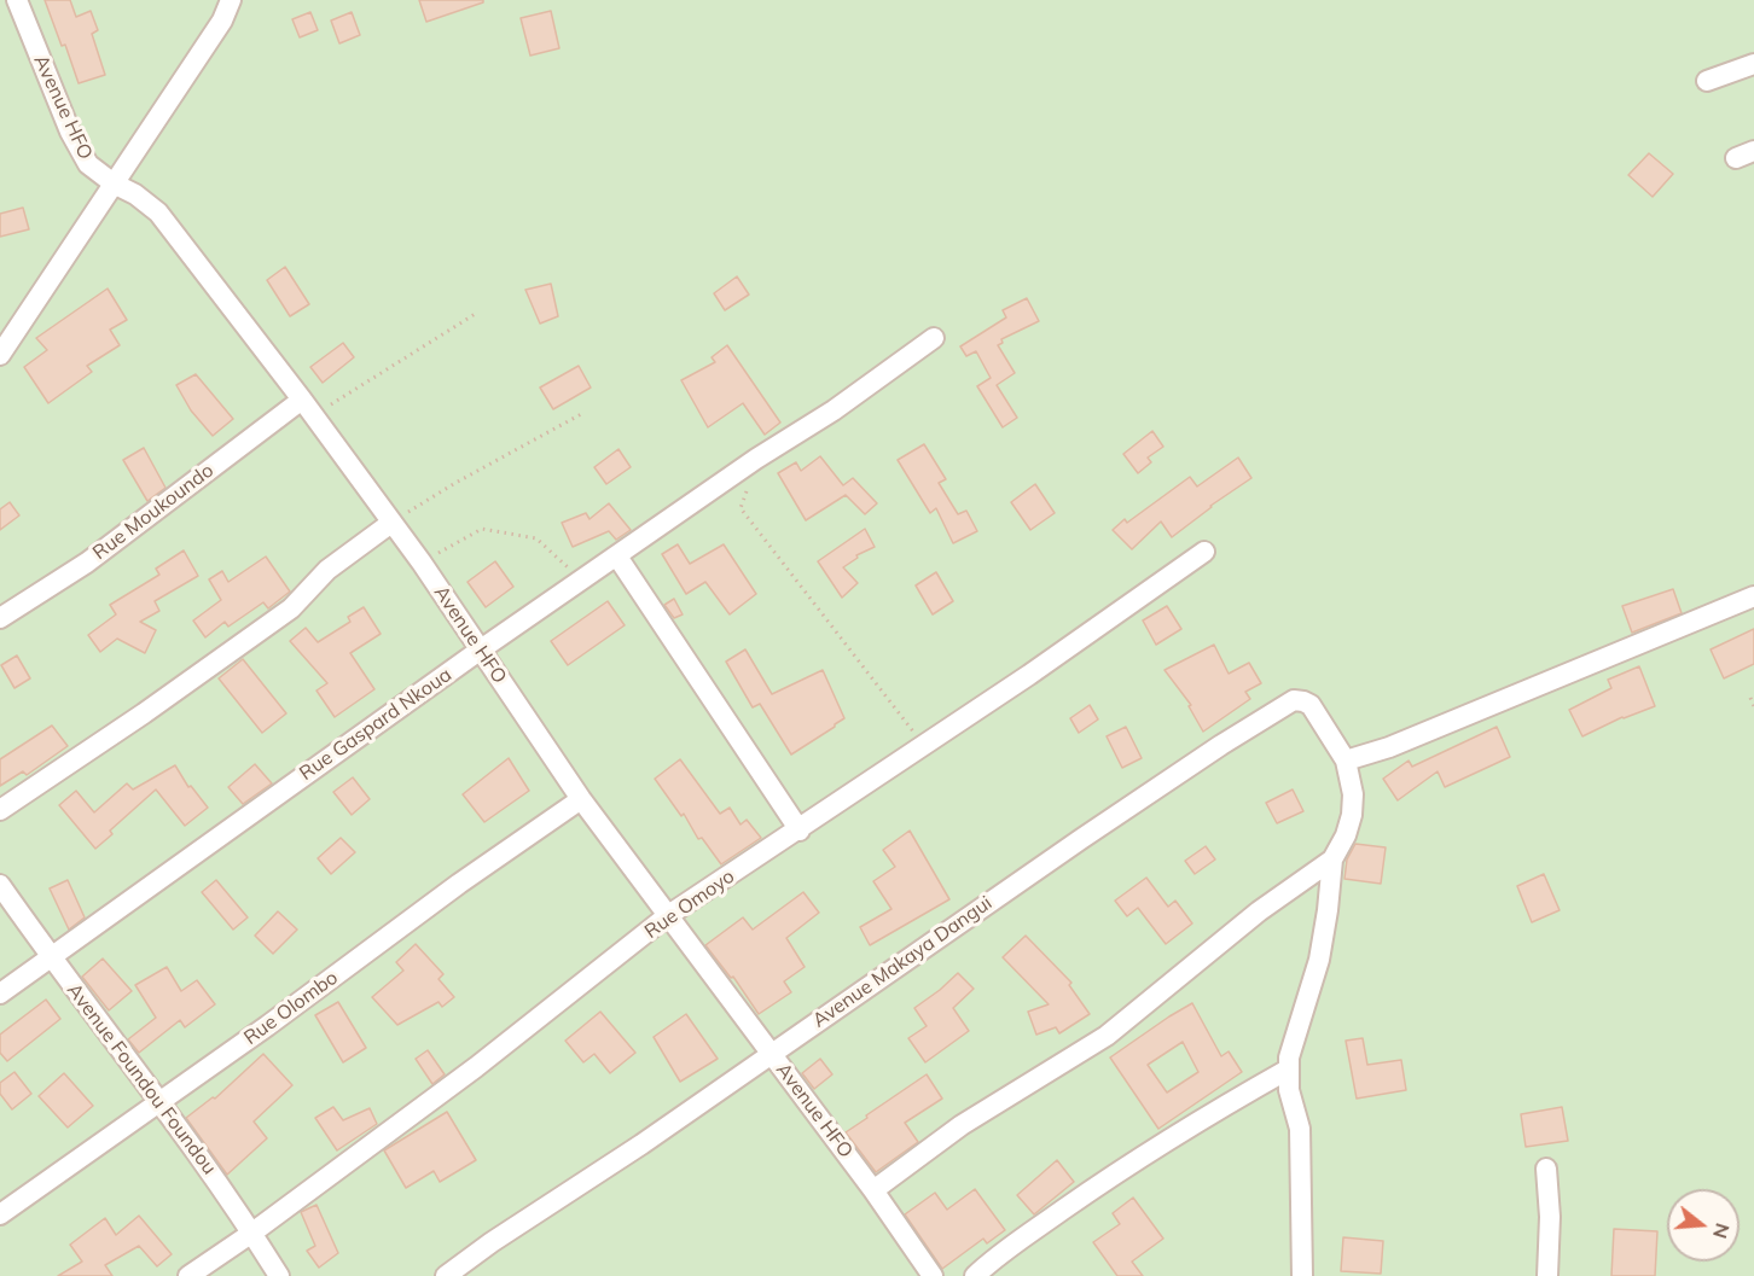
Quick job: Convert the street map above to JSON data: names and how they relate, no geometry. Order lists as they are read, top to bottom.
{
  "streets": {
    "street": [
      "Avenue HFO",
      "Rue Moukoundo",
      "Rue Gaspard Nkoua",
      "Rue Omoyo",
      "Avenue Makaya Dangui",
      "Rue Olombo",
      "Avenue Foundou Foundou"
    ]
  },
  "crossings": [
    ["Avenue HFO", "Rue Moukoundo"],
    ["Avenue HFO", "Rue Gaspard Nkoua"],
    ["Avenue HFO", "Rue Omoyo"],
    ["Avenue HFO", "Avenue Makaya Dangui"],
    ["Avenue HFO", "Rue Olombo"],
    ["Rue Gaspard Nkoua", "Avenue Foundou Foundou"],
    ["Rue Omoyo", "Avenue Foundou Foundou"],
    ["Rue Olombo", "Avenue Foundou Foundou"]
  ],
  "north": "right"
}
